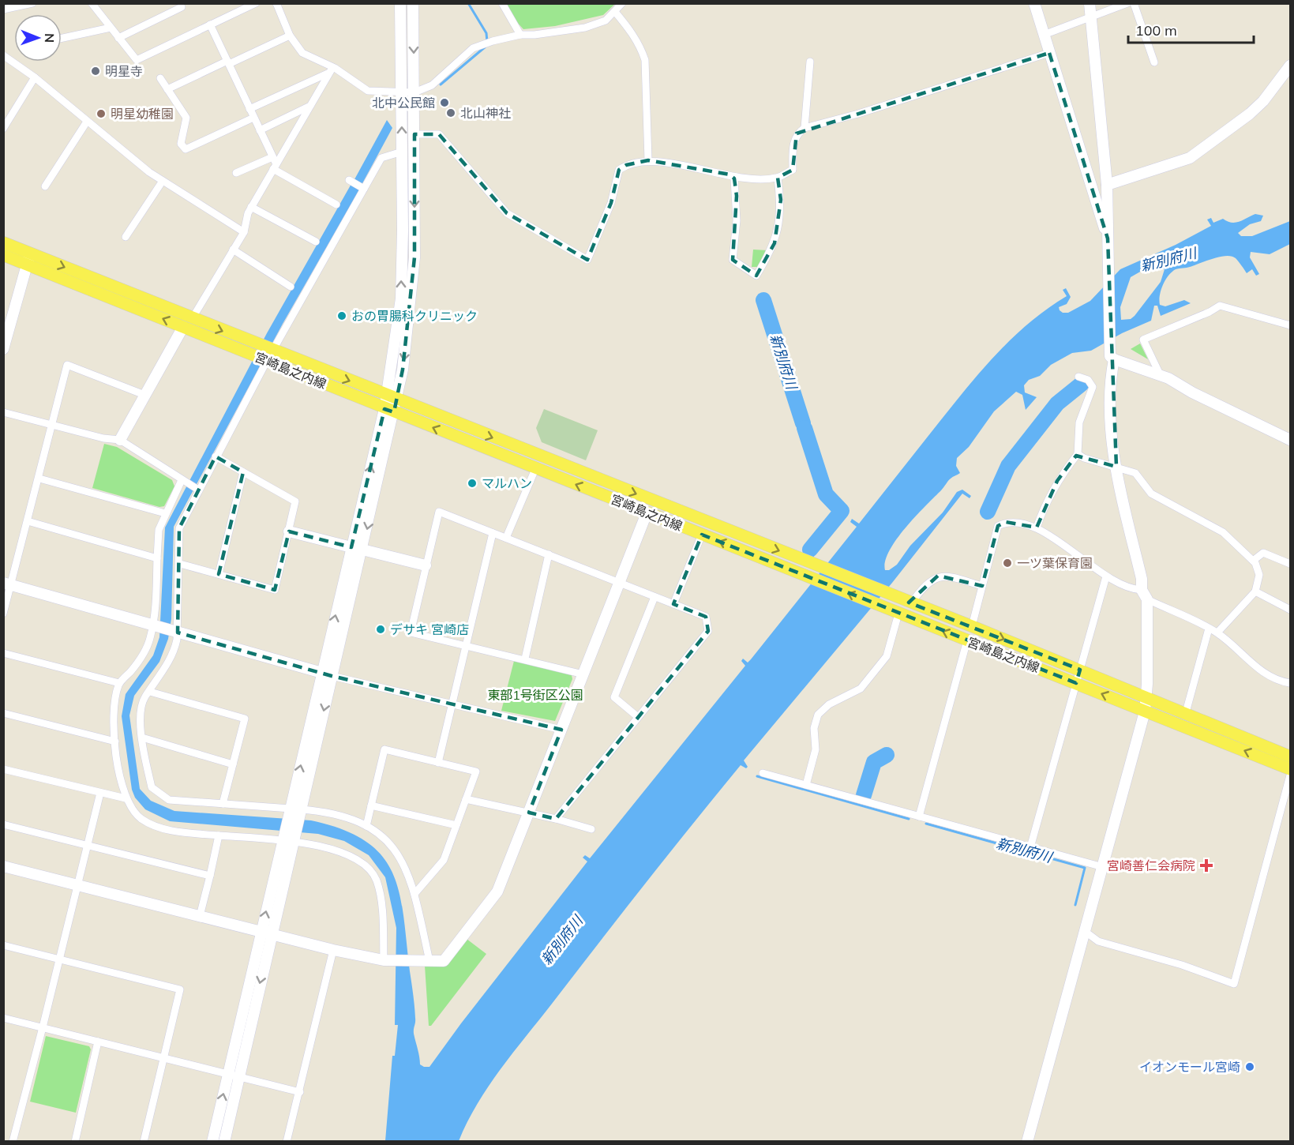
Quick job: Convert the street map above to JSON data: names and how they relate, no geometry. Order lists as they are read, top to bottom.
{
  "streets": {
    "main road": ["宮崎島之内線"]
  },
  "water": ["新別府川"],
  "parks": ["東部1号街区公園"],
  "places": {
    "other": [
      "明星寺",
      "北中公民館",
      "北山神社",
      "明星幼稚園",
      "おの胃腸科クリニック",
      "マルハン",
      "一ツ葉保育園",
      "デサキ 宮崎店",
      "イオンモール宮崎"
    ],
    "health": ["宮崎善仁会病院"]
  },
  "scale_bar": "100 m",
  "north": "right"
}
